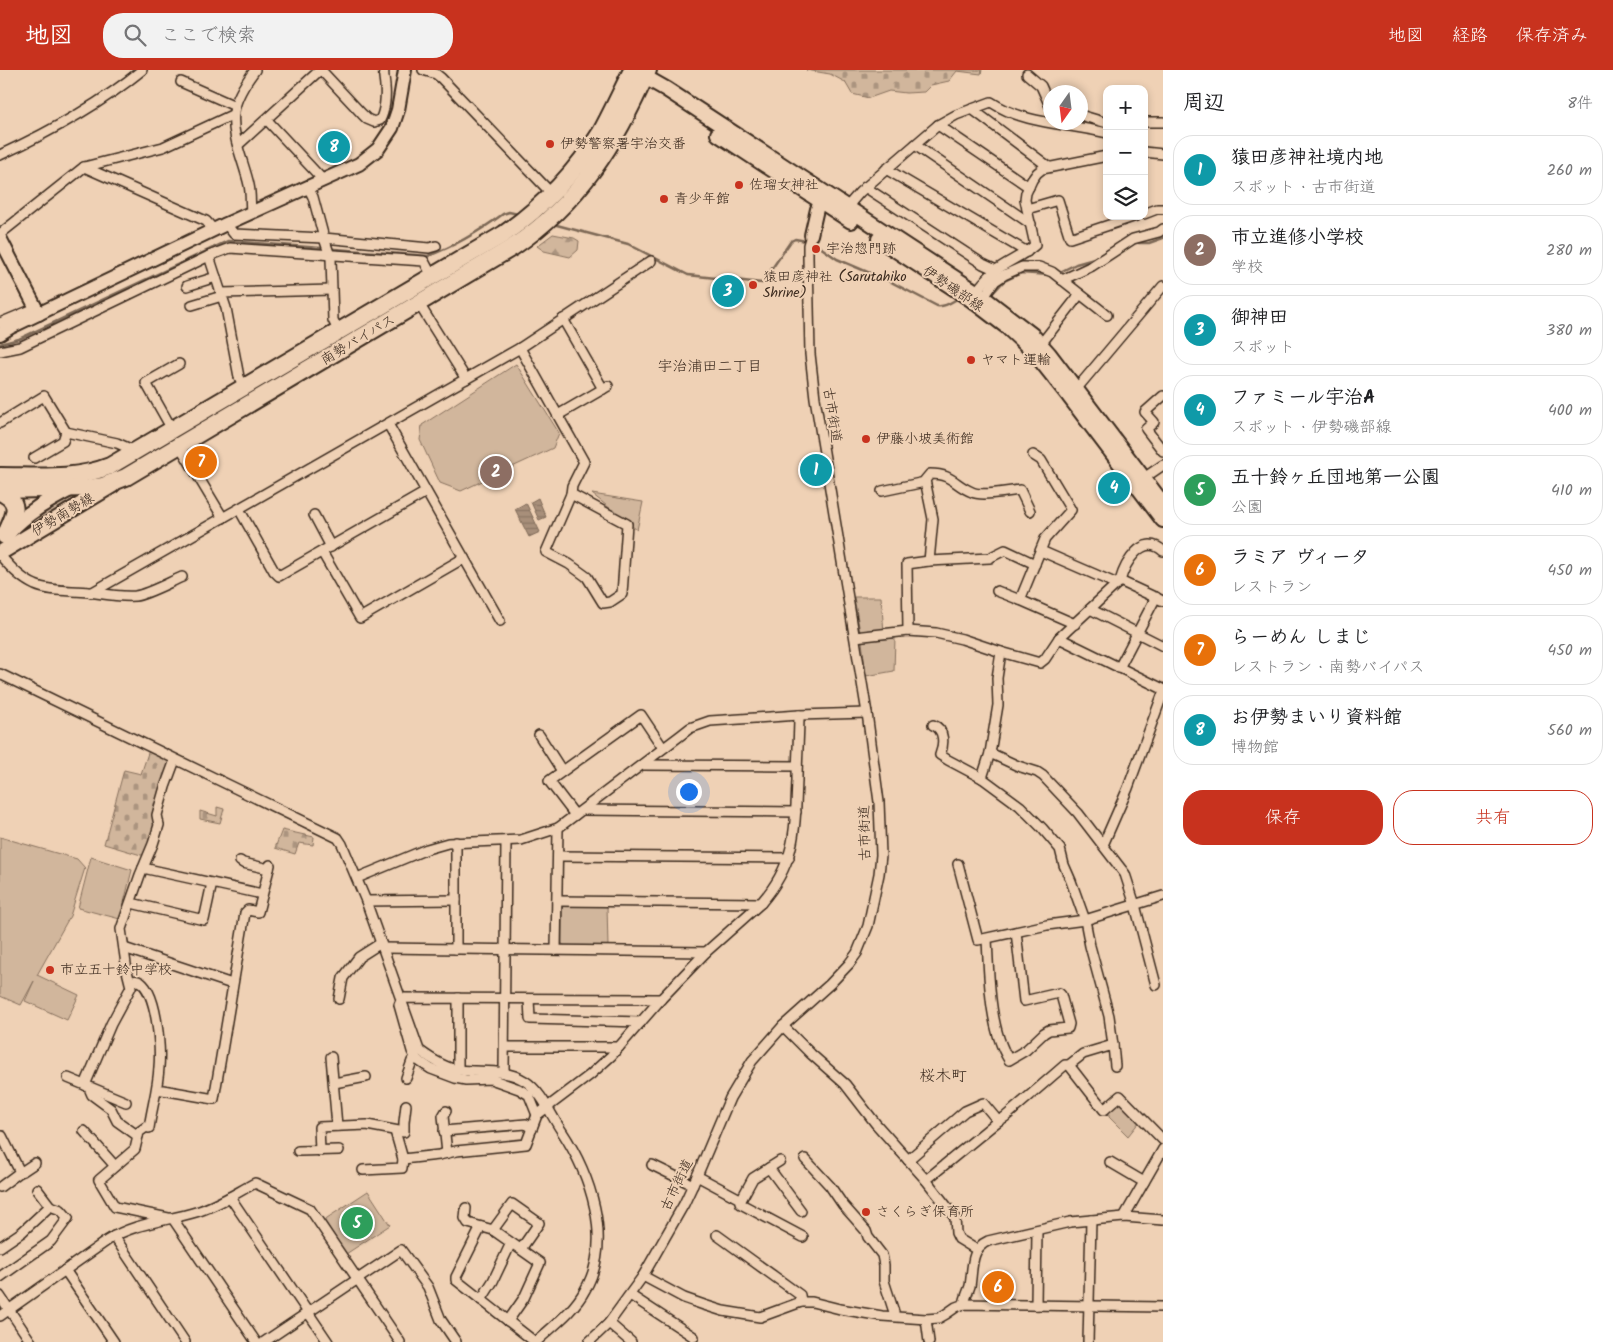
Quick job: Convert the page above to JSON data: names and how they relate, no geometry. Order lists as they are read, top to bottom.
{
  "streets": {
    "highway": ["南勢バイパス"],
    "main road": ["伊勢磯部線", "伊勢南勢線"],
    "street": ["古市街道"]
  },
  "crossings": [
    ["伊勢磯部線", "南勢バイパス"],
    ["南勢バイパス", "伊勢南勢線"]
  ],
  "districts": ["宇治浦田二丁目", "桜木町"],
  "places": [
    "伊勢警察署宇治交番",
    "佐瑠女神社",
    "青少年館",
    "宇治惣門跡",
    "猿田彦神社 (Sarutahiko Shrine)",
    "ヤマト運輸",
    "伊藤小坡美術館",
    "市立五十鈴中学校",
    "さくらぎ保育所"
  ],
  "north": "bottom",
  "page": {
    "header": "地図",
    "search": "ここで検索",
    "nav": ["地図", "経路", "保存済み"],
    "heading": ["周辺", "8件"],
    "map_buttons": ["+", "−"],
    "pins": [
      "8",
      "3",
      "7",
      "1",
      "2",
      "4",
      "5",
      "6"
    ],
    "list": [
      {
        "mark": "1",
        "name": "猿田彦神社境内地",
        "note": "スポット · 古市街道",
        "value": "260 m"
      },
      {
        "mark": "2",
        "name": "市立進修小学校",
        "note": "学校",
        "value": "280 m"
      },
      {
        "mark": "3",
        "name": "御神田",
        "note": "スポット",
        "value": "380 m"
      },
      {
        "mark": "4",
        "name": "ファミール宇治A",
        "note": "スポット · 伊勢磯部線",
        "value": "400 m"
      },
      {
        "mark": "5",
        "name": "五十鈴ヶ丘団地第一公園",
        "note": "公園",
        "value": "410 m"
      },
      {
        "mark": "6",
        "name": "ラミア ヴィータ",
        "note": "レストラン",
        "value": "450 m"
      },
      {
        "mark": "7",
        "name": "らーめん しまじ",
        "note": "レストラン · 南勢バイパス",
        "value": "450 m"
      },
      {
        "mark": "8",
        "name": "お伊勢まいり資料館",
        "note": "博物館",
        "value": "560 m"
      }
    ],
    "buttons": ["保存", "共有"]
  }
}
